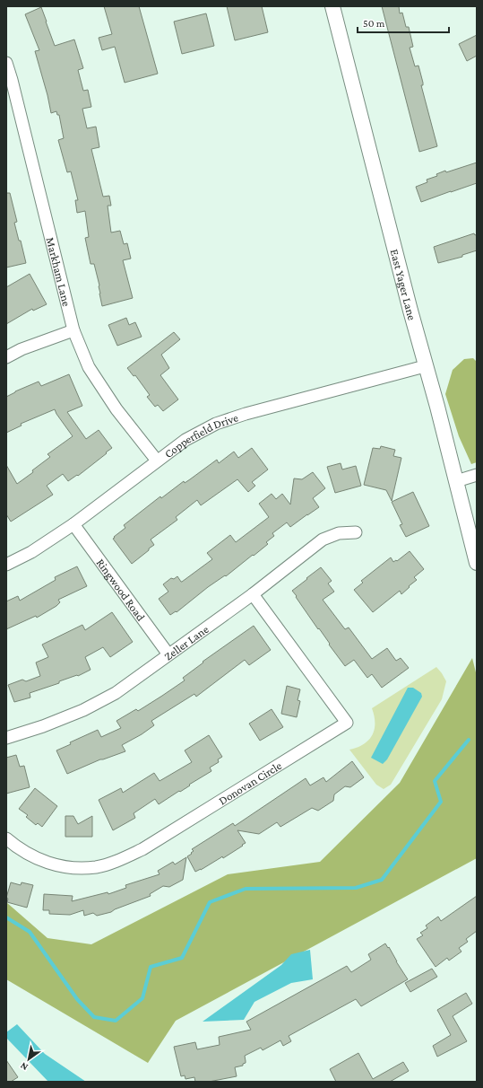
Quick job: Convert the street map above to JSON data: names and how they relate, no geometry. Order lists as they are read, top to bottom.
{
  "streets": {
    "street": [
      "Markham Lane",
      "East Yager Lane",
      "Copperfield Drive",
      "Ringwood Road",
      "Zeller Lane",
      "Donovan Circle"
    ]
  },
  "crossings": [
    ["Markham Lane", "Copperfield Drive"],
    ["East Yager Lane", "Copperfield Drive"],
    ["Copperfield Drive", "Ringwood Road"],
    ["Ringwood Road", "Zeller Lane"],
    ["Zeller Lane", "Donovan Circle"]
  ],
  "scale_bar": "50 m",
  "north": "bottom left"
}
